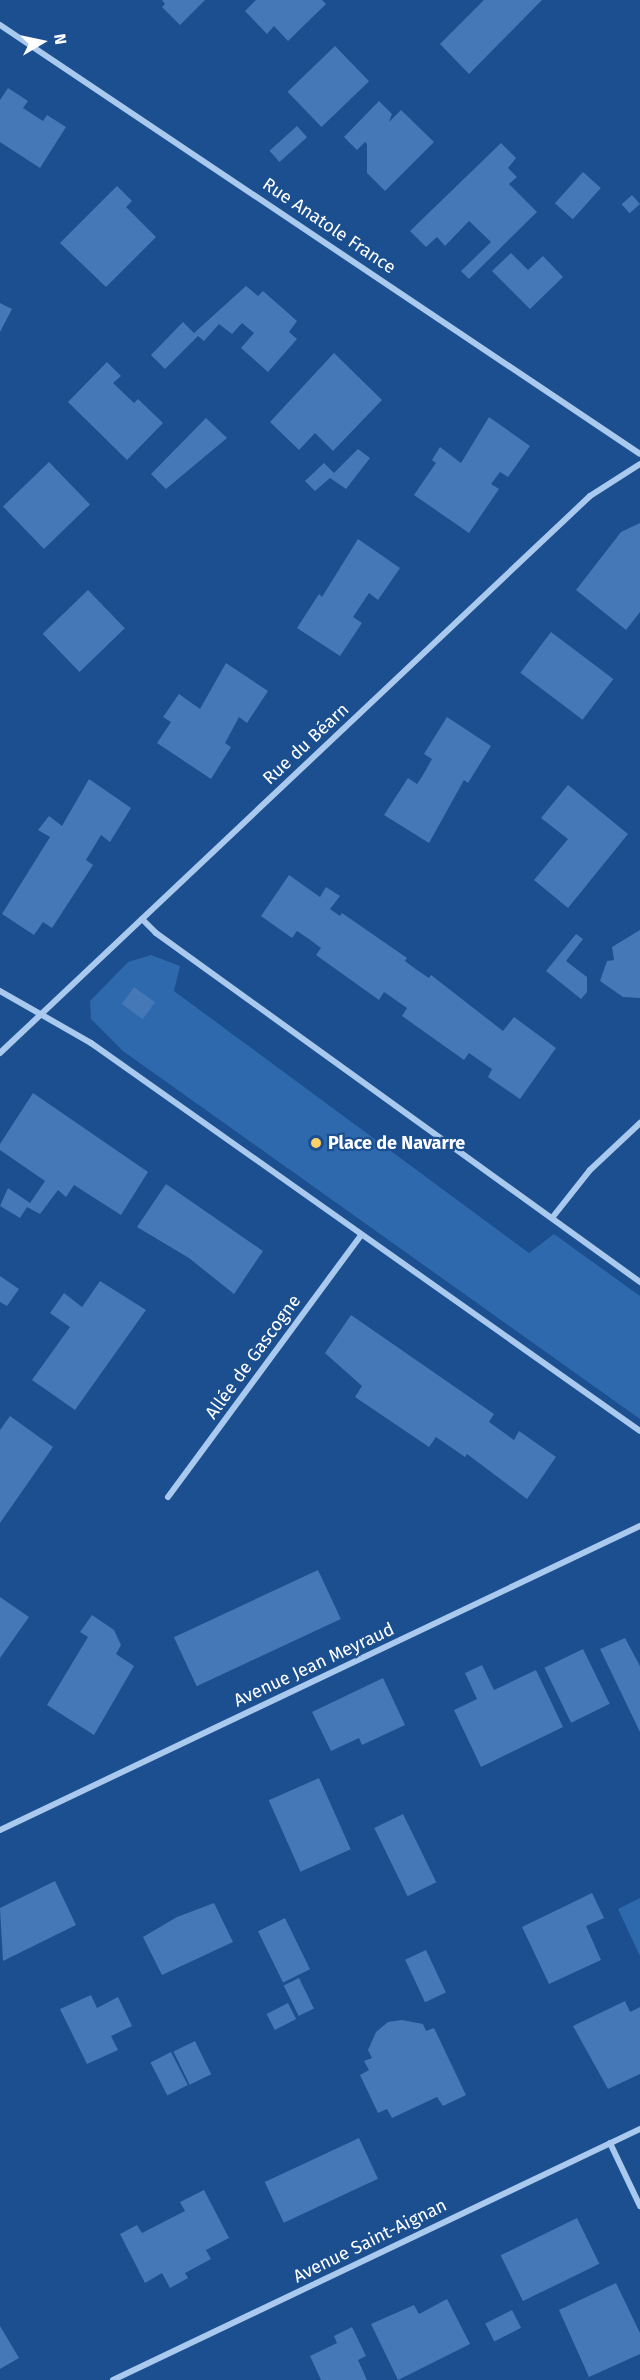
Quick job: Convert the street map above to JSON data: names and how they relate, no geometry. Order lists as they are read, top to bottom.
{
  "streets": {
    "street": [
      "Rue Anatole France",
      "Rue du Béarn",
      "Allée de Gascogne",
      "Avenue Jean Meyraud",
      "Avenue Saint-Aignan"
    ]
  },
  "places": ["Place de Navarre"],
  "north": "right"
}
